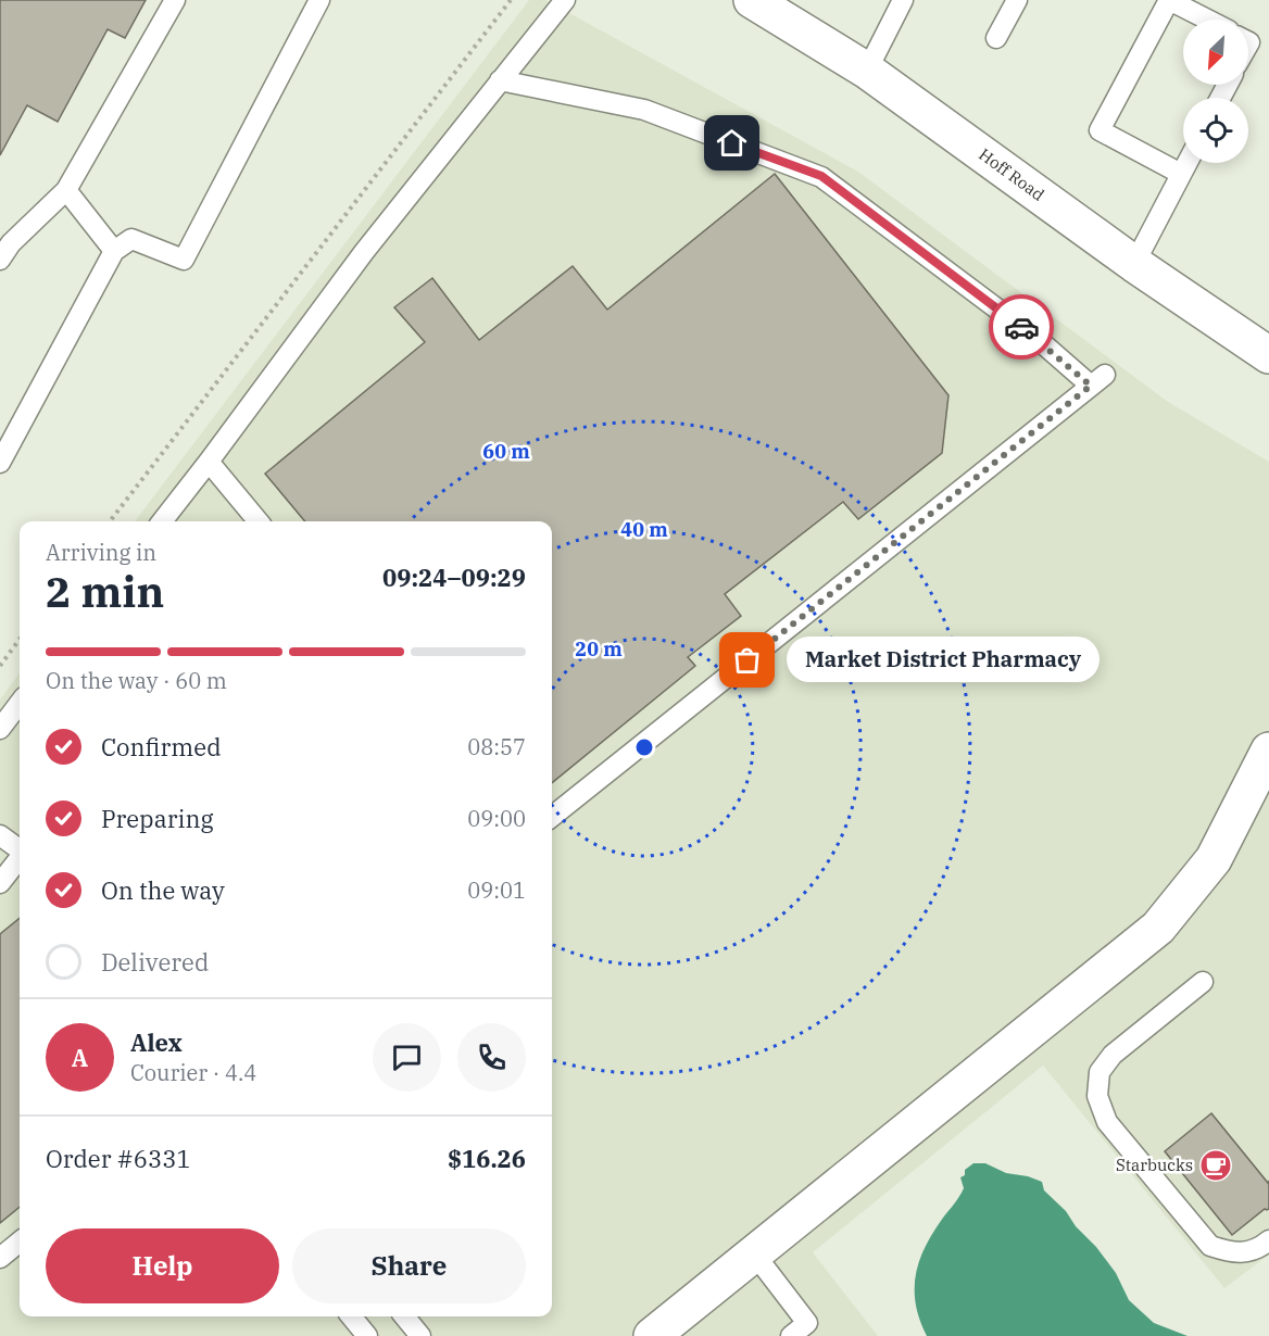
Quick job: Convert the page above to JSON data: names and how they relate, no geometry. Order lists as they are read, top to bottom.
{
  "streets": {
    "street": ["Hoff Road"]
  },
  "places": {
    "other": ["Market District Pharmacy"],
    "cafe": ["Starbucks"]
  },
  "north": "bottom left",
  "page": {
    "heading": ["2 min", "Arriving in", "09:24–09:29"],
    "panel": [
      "Alex",
      "Courier · 4.4",
      "Order #6331",
      "$16.26"
    ],
    "bar": "On the way · 60 m",
    "bubble": "Market District Pharmacy",
    "list": [
      ["Confirmed", "08:57"],
      ["Preparing", "09:00"],
      ["On the way", "09:01"],
      "Delivered"
    ],
    "round": "A",
    "buttons": ["Help", "Share"]
  },
  "rings": ["60 m", "40 m", "20 m"]
}
